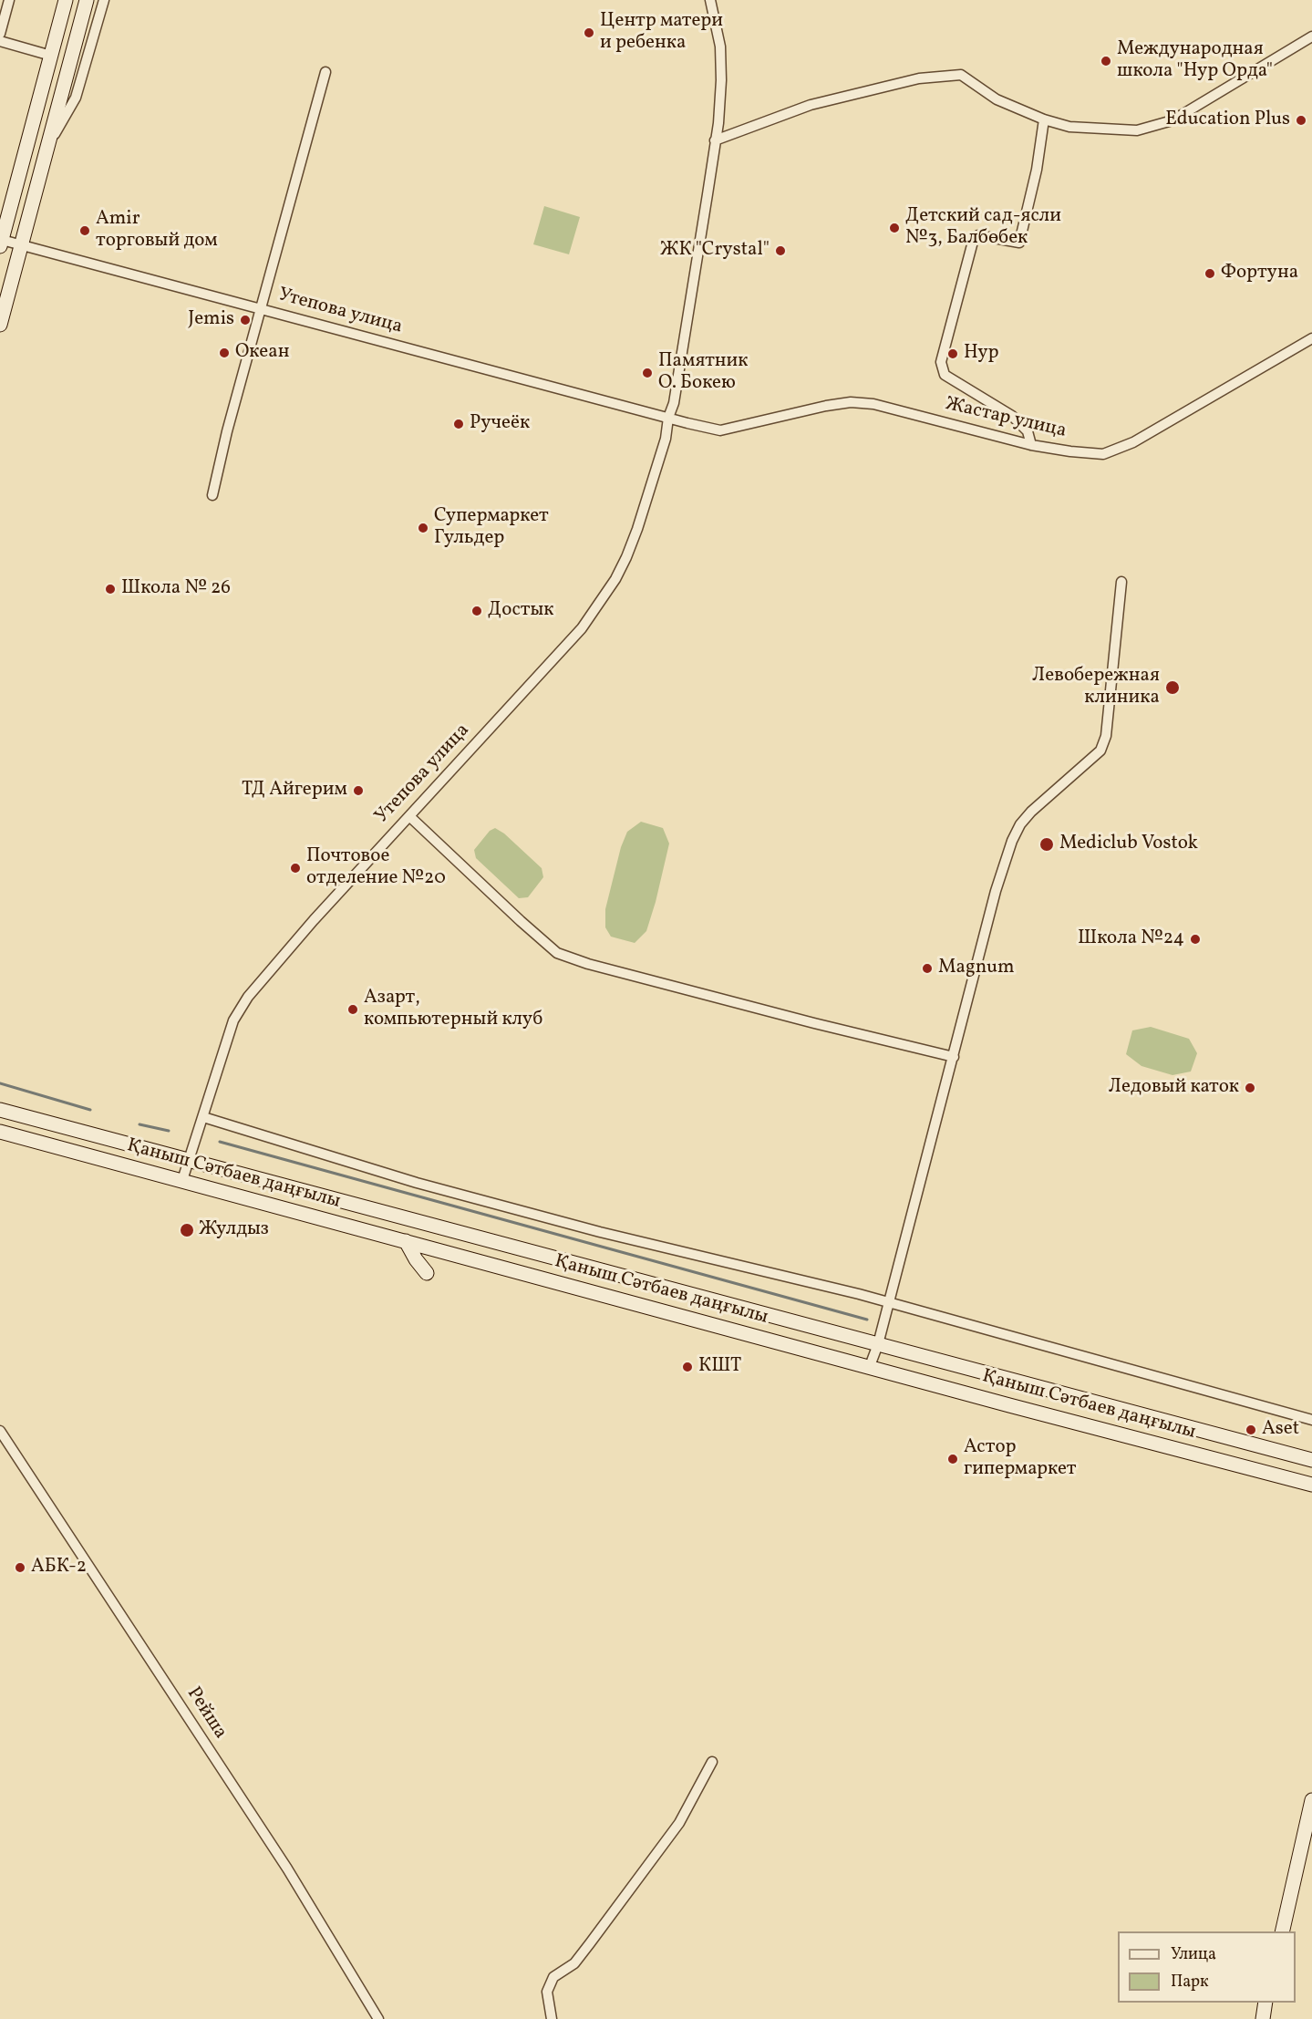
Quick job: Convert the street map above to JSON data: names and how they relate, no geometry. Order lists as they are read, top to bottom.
{
  "streets": {
    "main road": ["Қаныш Сәтбаев даңғылы"],
    "street": ["Утепова улица", "Жастар улица", "Рейша"]
  },
  "crossings": [
    ["Утепова улица", "Жастар улица"],
    ["Утепова улица", "Қаныш Сәтбаев даңғылы"]
  ],
  "places": [
    "Центр матери и ребенка",
    "Международная школа \"Нур Орда\"",
    "Education Plus",
    "Детский сад-ясли №3, Балбөбек",
    "Amir торговый дом",
    "ЖК \"Crystal\"",
    "Фортуна",
    "Jemis",
    "Океан",
    "Нур",
    "Памятник О. Бокею",
    "Ручеёк",
    "Супермаркет Гульдер",
    "Школа № 26",
    "Достык",
    "Левобережная клиника",
    "ТД Айгерим",
    "Mediclub Vostok",
    "Почтовое отделение №20",
    "Школа №24",
    "Magnum",
    "Азарт, компьютерный клуб",
    "Ледовый каток",
    "Жулдыз",
    "КШТ",
    "Aset",
    "Астор гипермаркет",
    "АБК-2"
  ],
  "legend": ["Улица", "Парк"]
}
